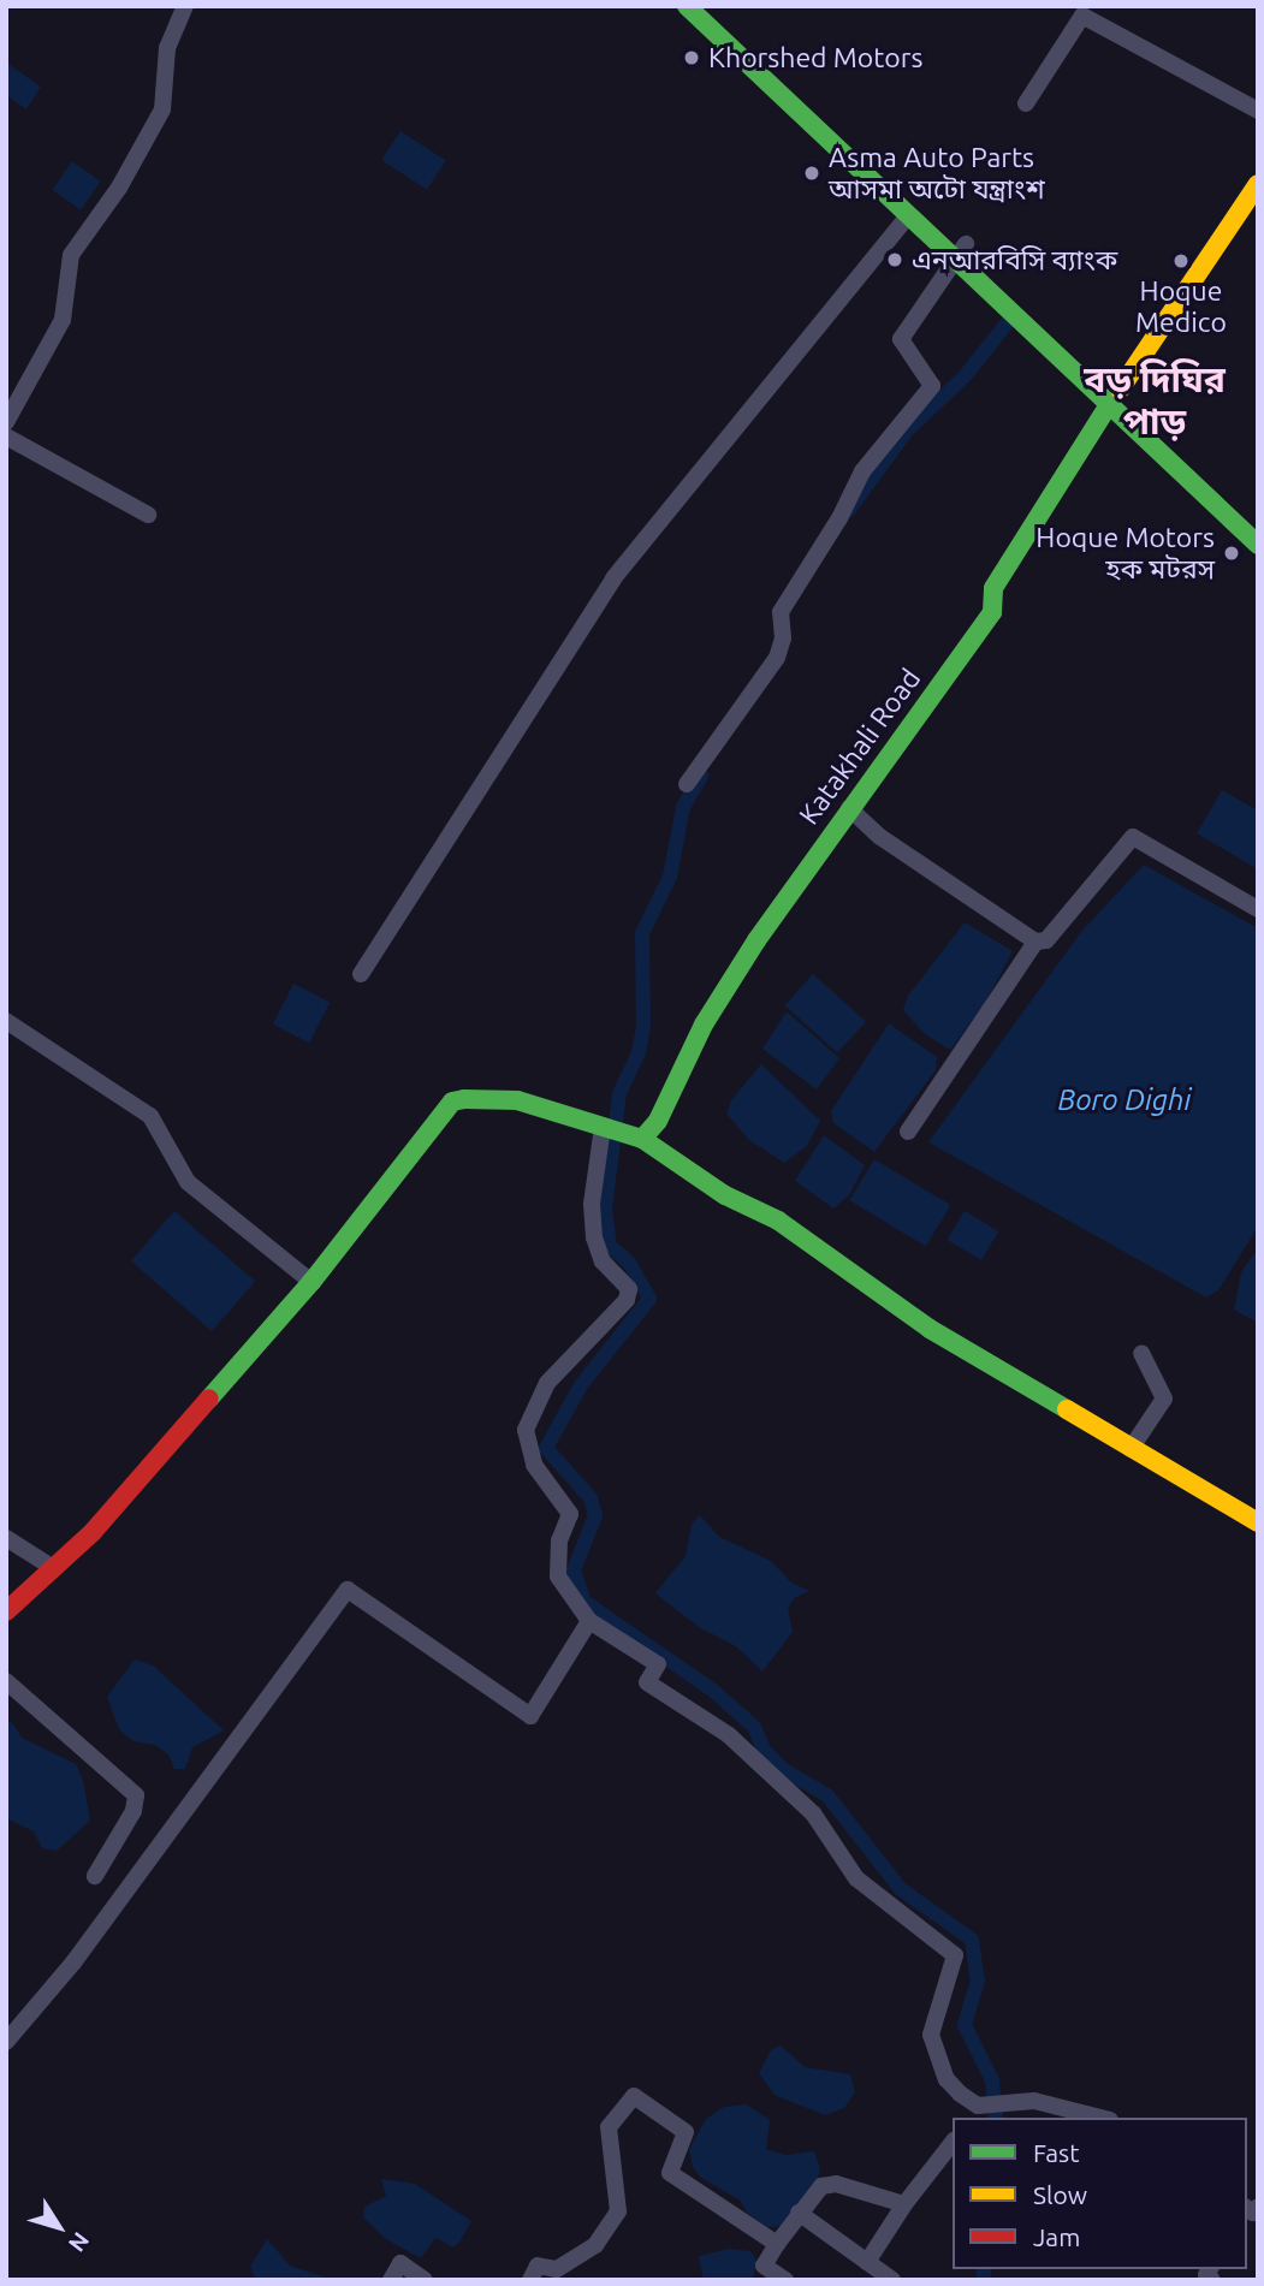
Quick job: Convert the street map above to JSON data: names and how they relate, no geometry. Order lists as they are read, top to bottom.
{
  "streets": {
    "main road": ["Katakhali Road"]
  },
  "districts": ["বড় দিঘির পাড়"],
  "water": ["Boro Dighi"],
  "places": [
    "Khorshed Motors",
    "Asma Auto Parts আসমা অটো যন্ত্রাংশ",
    "এনআরবিসি ব্যাংক",
    "Hoque Medico",
    "Hoque Motors হক মটরস"
  ],
  "legend": ["Fast", "Slow", "Jam"],
  "north": "bottom right"
}
